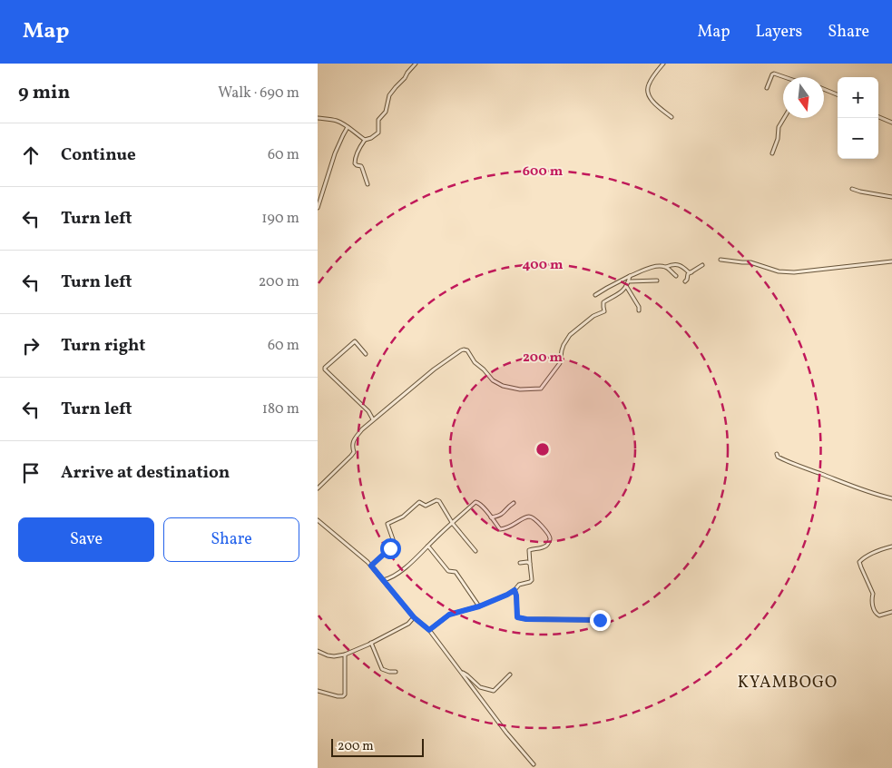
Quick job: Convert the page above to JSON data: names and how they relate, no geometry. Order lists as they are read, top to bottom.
{
  "districts": ["KYAMBOGO"],
  "scale_bar": "200 m",
  "north": "bottom",
  "page": {
    "header": "Map",
    "nav": ["Map", "Layers", "Share"],
    "heading": ["9 min", "Walk · 690 m"],
    "map_buttons": ["+", "−"],
    "list": [
      ["Continue", "60 m"],
      ["Turn left", "190 m"],
      ["Turn left", "200 m"],
      ["Turn right", "60 m"],
      ["Turn left", "180 m"],
      "Arrive at destination"
    ],
    "buttons": ["Save", "Share"],
    "scale": "200 m"
  },
  "rings": ["600 m", "400 m", "200 m"]
}
